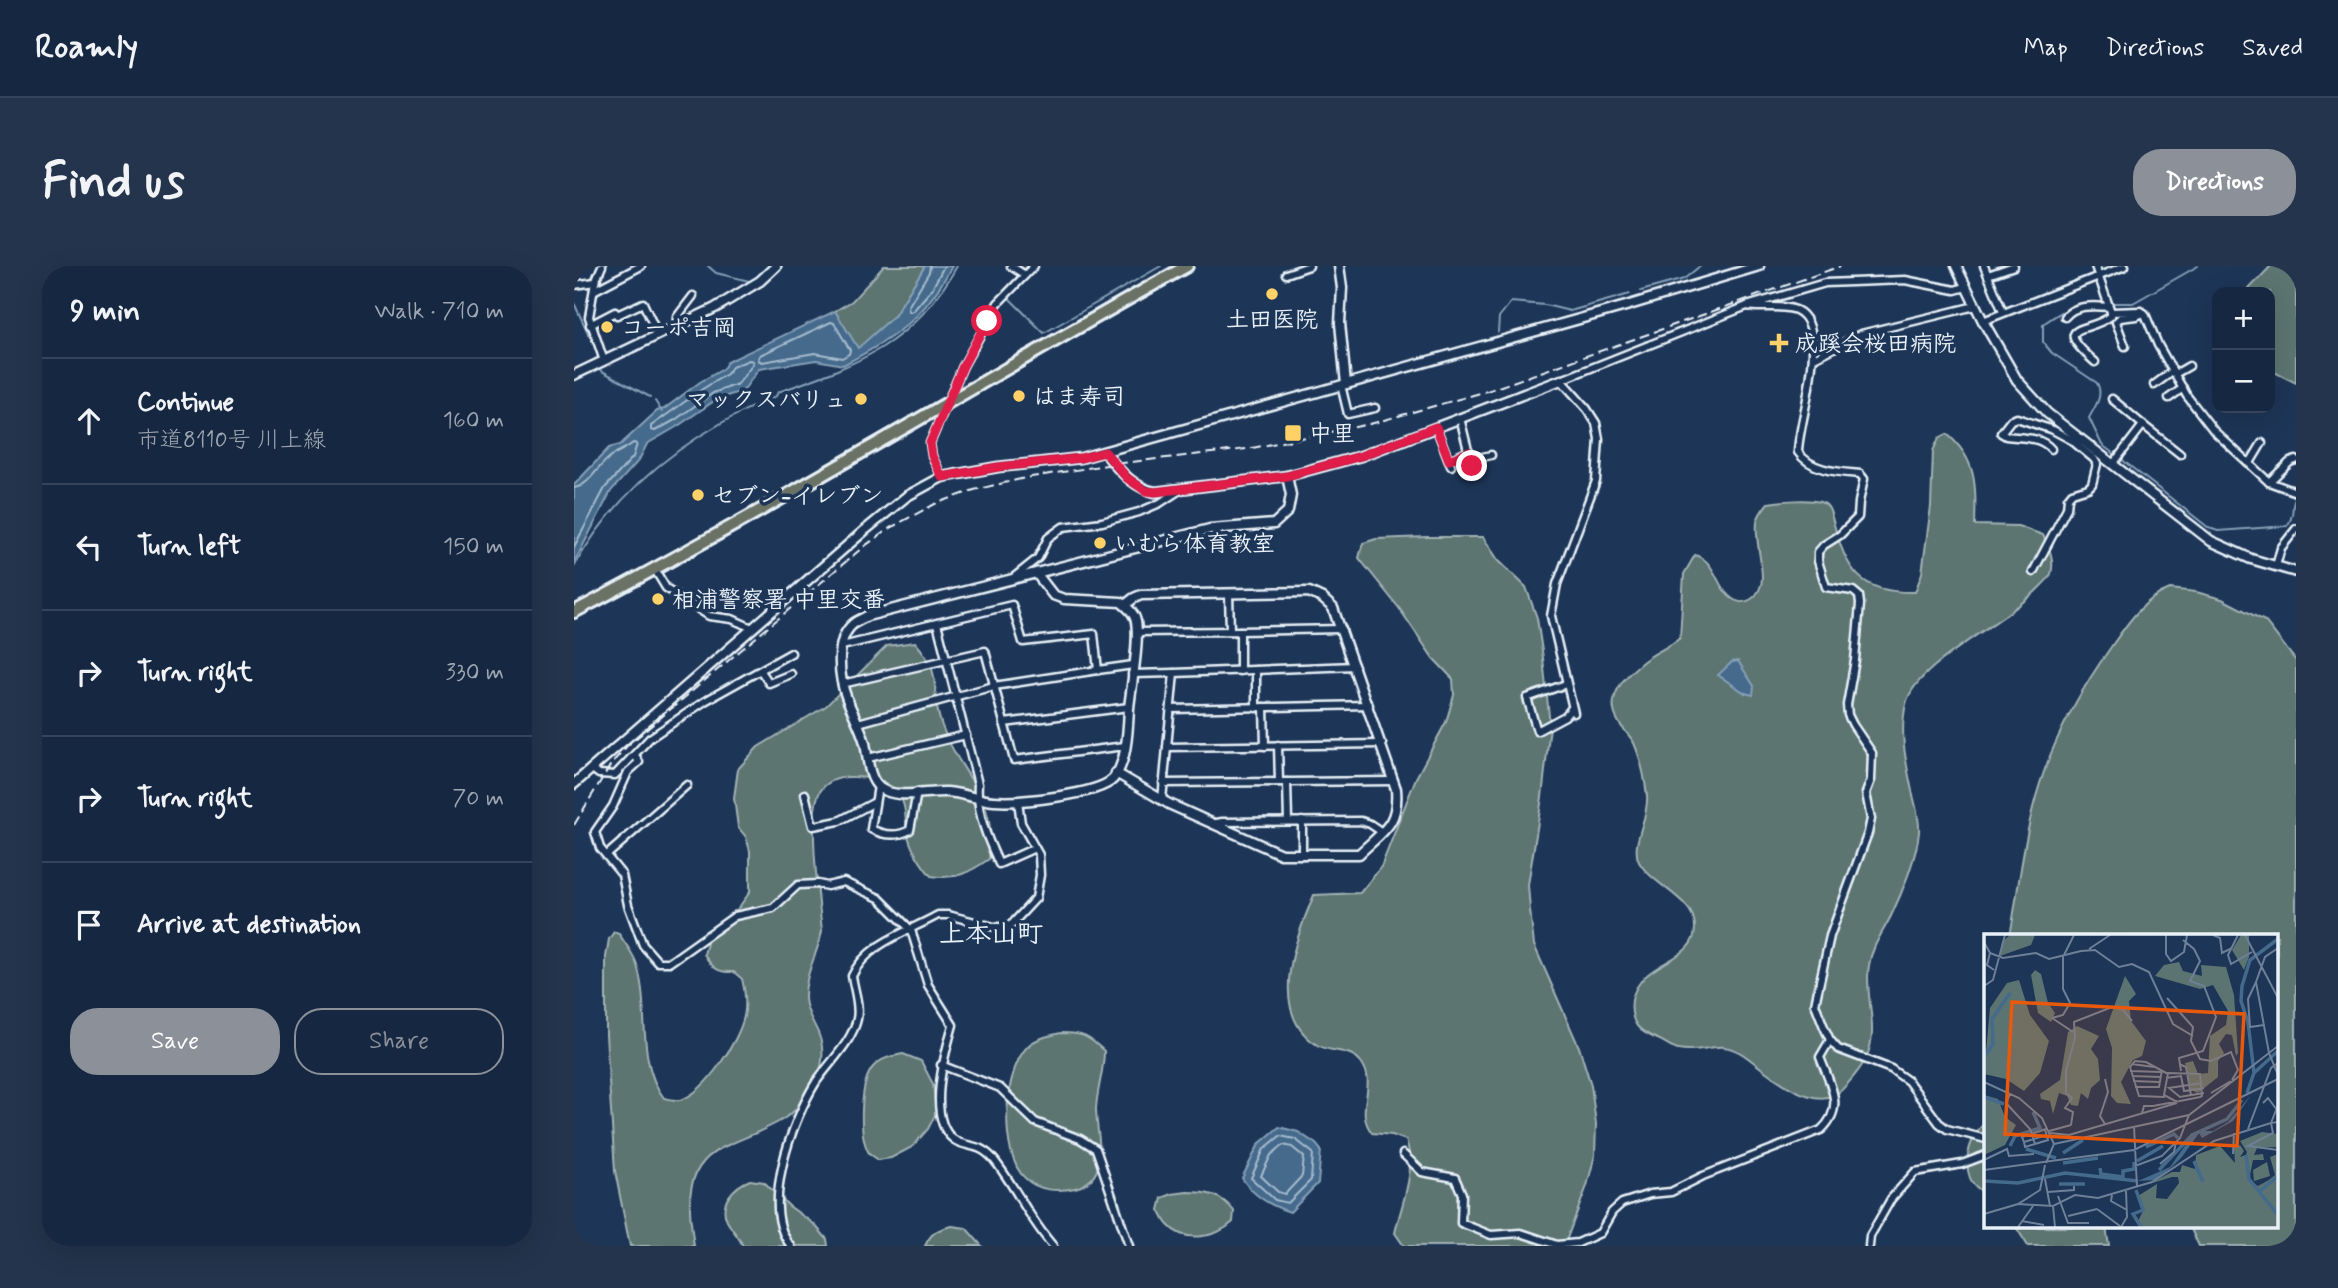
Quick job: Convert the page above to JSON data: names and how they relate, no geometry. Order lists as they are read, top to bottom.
{
  "districts": ["上本山町"],
  "places": {
    "other": [
      "土田医院",
      "コーポ吉岡",
      "はま寿司",
      "マックスバリュ",
      "セブン-イレブン",
      "いむら体育教室",
      "相浦警察署 中里交番"
    ],
    "health": ["成蹊会桜田病院"],
    "transit": ["中里"]
  },
  "page": {
    "header": "Roamly",
    "nav": ["Map", "Directions", "Saved"],
    "buttons": [
      "Directions",
      ["Save", "Share"]
    ],
    "title": "Find us",
    "heading": ["9 min", "Walk · 710 m"],
    "map_buttons": ["+", "−"],
    "list": [
      ["Continue", "市道8110号 川上線", "160 m"],
      ["Turn left", "150 m"],
      ["Turn right", "330 m"],
      ["Turn right", "70 m"],
      "Arrive at destination"
    ]
  }
}
